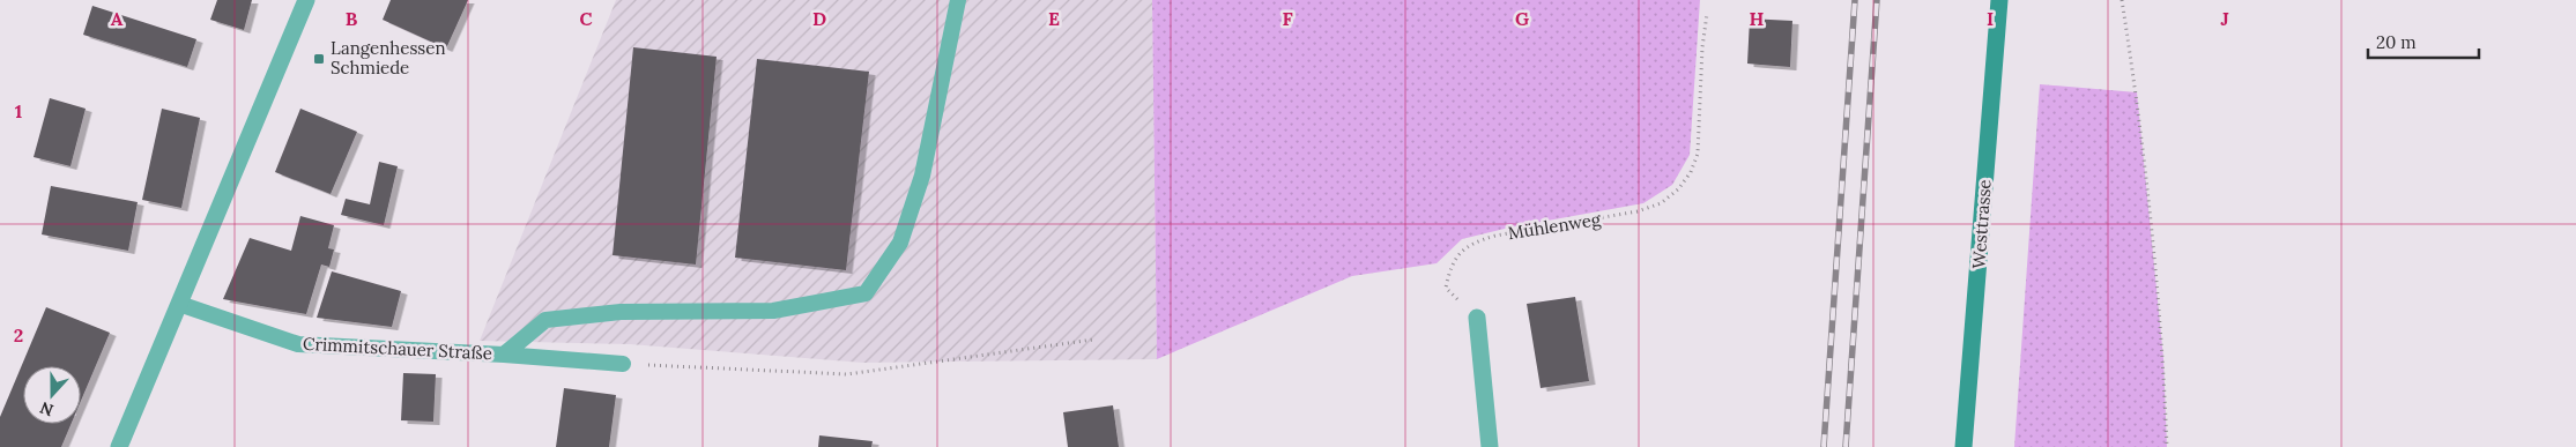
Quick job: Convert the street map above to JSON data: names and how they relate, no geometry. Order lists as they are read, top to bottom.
{
  "streets": {
    "main road": ["Westtrasse"],
    "lane": ["Crimmitschauer Straße"],
    "path": ["Mühlenweg"]
  },
  "places": {
    "transit": ["Langenhessen Schmiede"]
  },
  "scale_bar": "20 m",
  "north": "bottom",
  "grid": {
    "columns": [
      "A",
      "B",
      "C",
      "D",
      "E",
      "F",
      "G",
      "H",
      "I",
      "J"
    ],
    "rows": ["1", "2"]
  }
}
